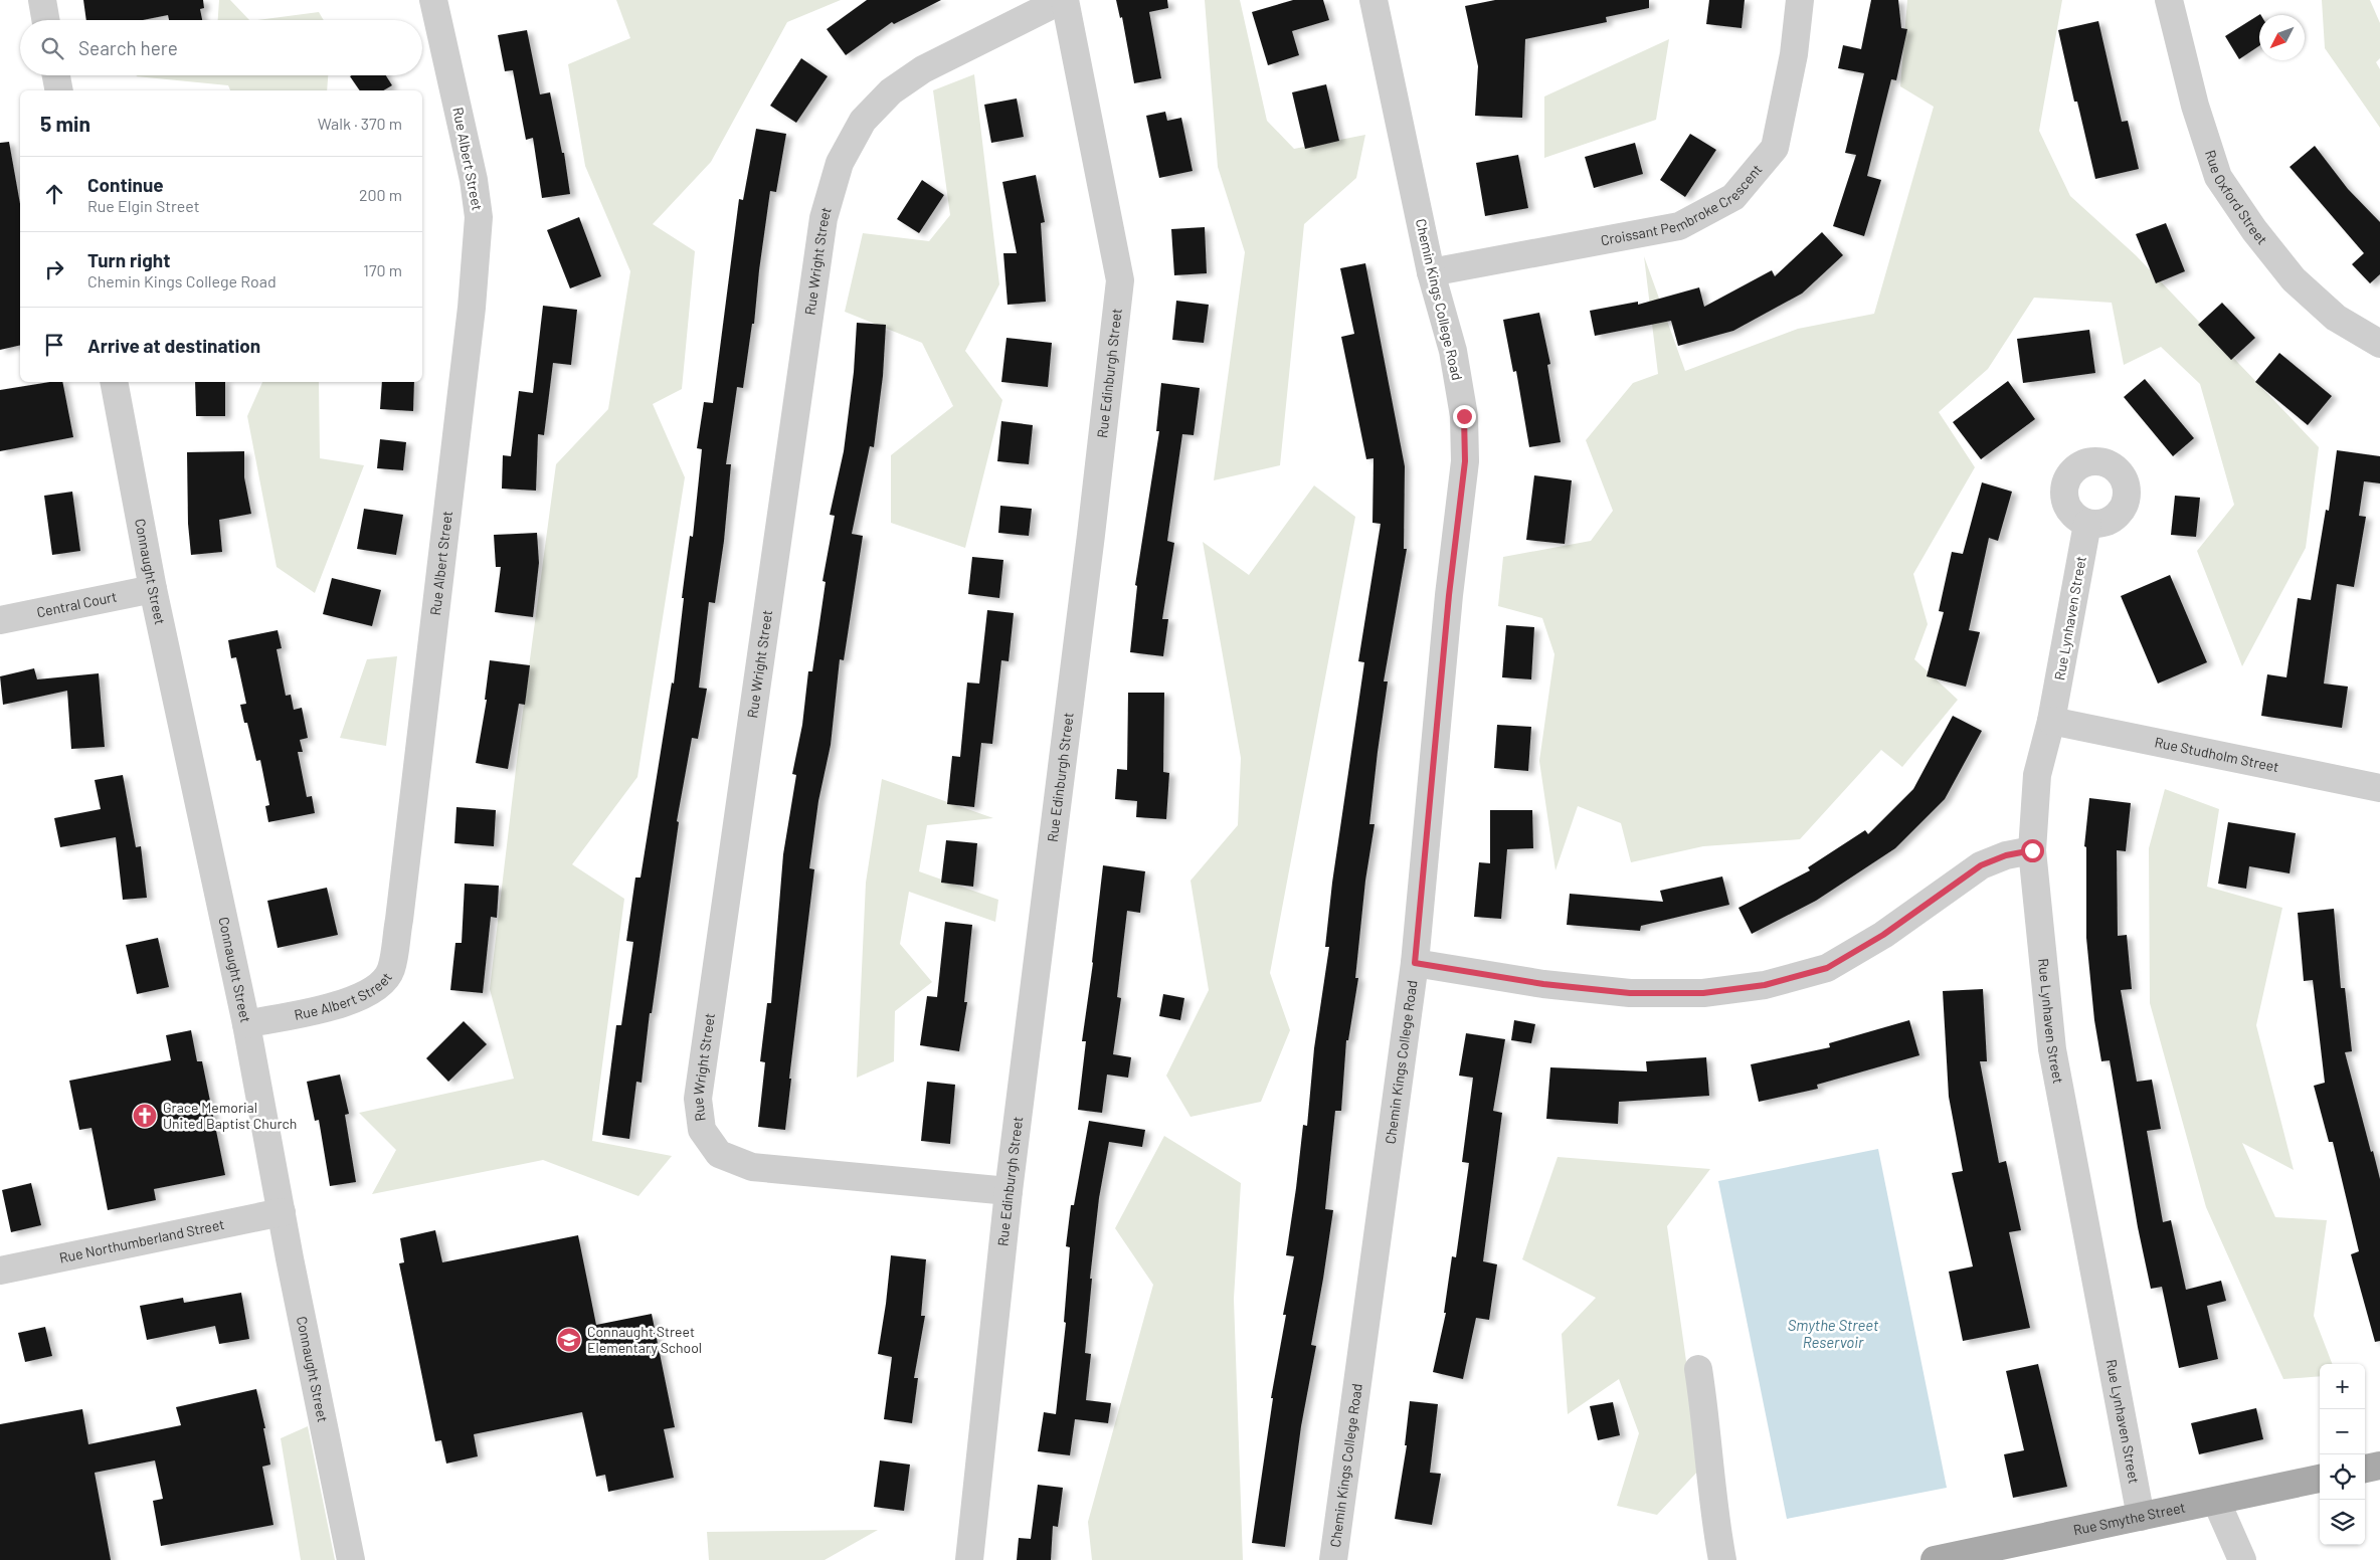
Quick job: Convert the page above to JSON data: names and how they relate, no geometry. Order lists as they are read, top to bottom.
{
  "streets": {
    "main road": ["Rue Smythe Street"],
    "street": [
      "Rue Albert Street",
      "Rue Oxford Street",
      "Croissant Pembroke Crescent",
      "Rue Wright Street",
      "Chemin Kings College Road",
      "Rue Edinburgh Street",
      "Connaught Street",
      "Central Court",
      "Rue Lynhaven Street",
      "Rue Studholm Street",
      "Rue Northumberland Street"
    ]
  },
  "crossings": [
    ["Rue Albert Street", "Connaught Street"],
    ["Croissant Pembroke Crescent", "Chemin Kings College Road"],
    ["Rue Wright Street", "Rue Edinburgh Street"],
    ["Connaught Street", "Central Court"],
    ["Connaught Street", "Rue Northumberland Street"],
    ["Rue Lynhaven Street", "Rue Studholm Street"],
    ["Rue Lynhaven Street", "Rue Smythe Street"]
  ],
  "water": ["Smythe Street Reservoir"],
  "places": {
    "church": ["Grace Memorial United Baptist Church"],
    "school or university": ["Connaught Street Elementary School"]
  },
  "north": "bottom left",
  "page": {
    "search": "Search here",
    "heading": ["5 min", "Walk · 370 m"],
    "list": [
      ["Continue", "Rue Elgin Street", "200 m"],
      ["Turn right", "Chemin Kings College Road", "170 m"],
      "Arrive at destination"
    ],
    "map_buttons": ["+", "−"]
  }
}
